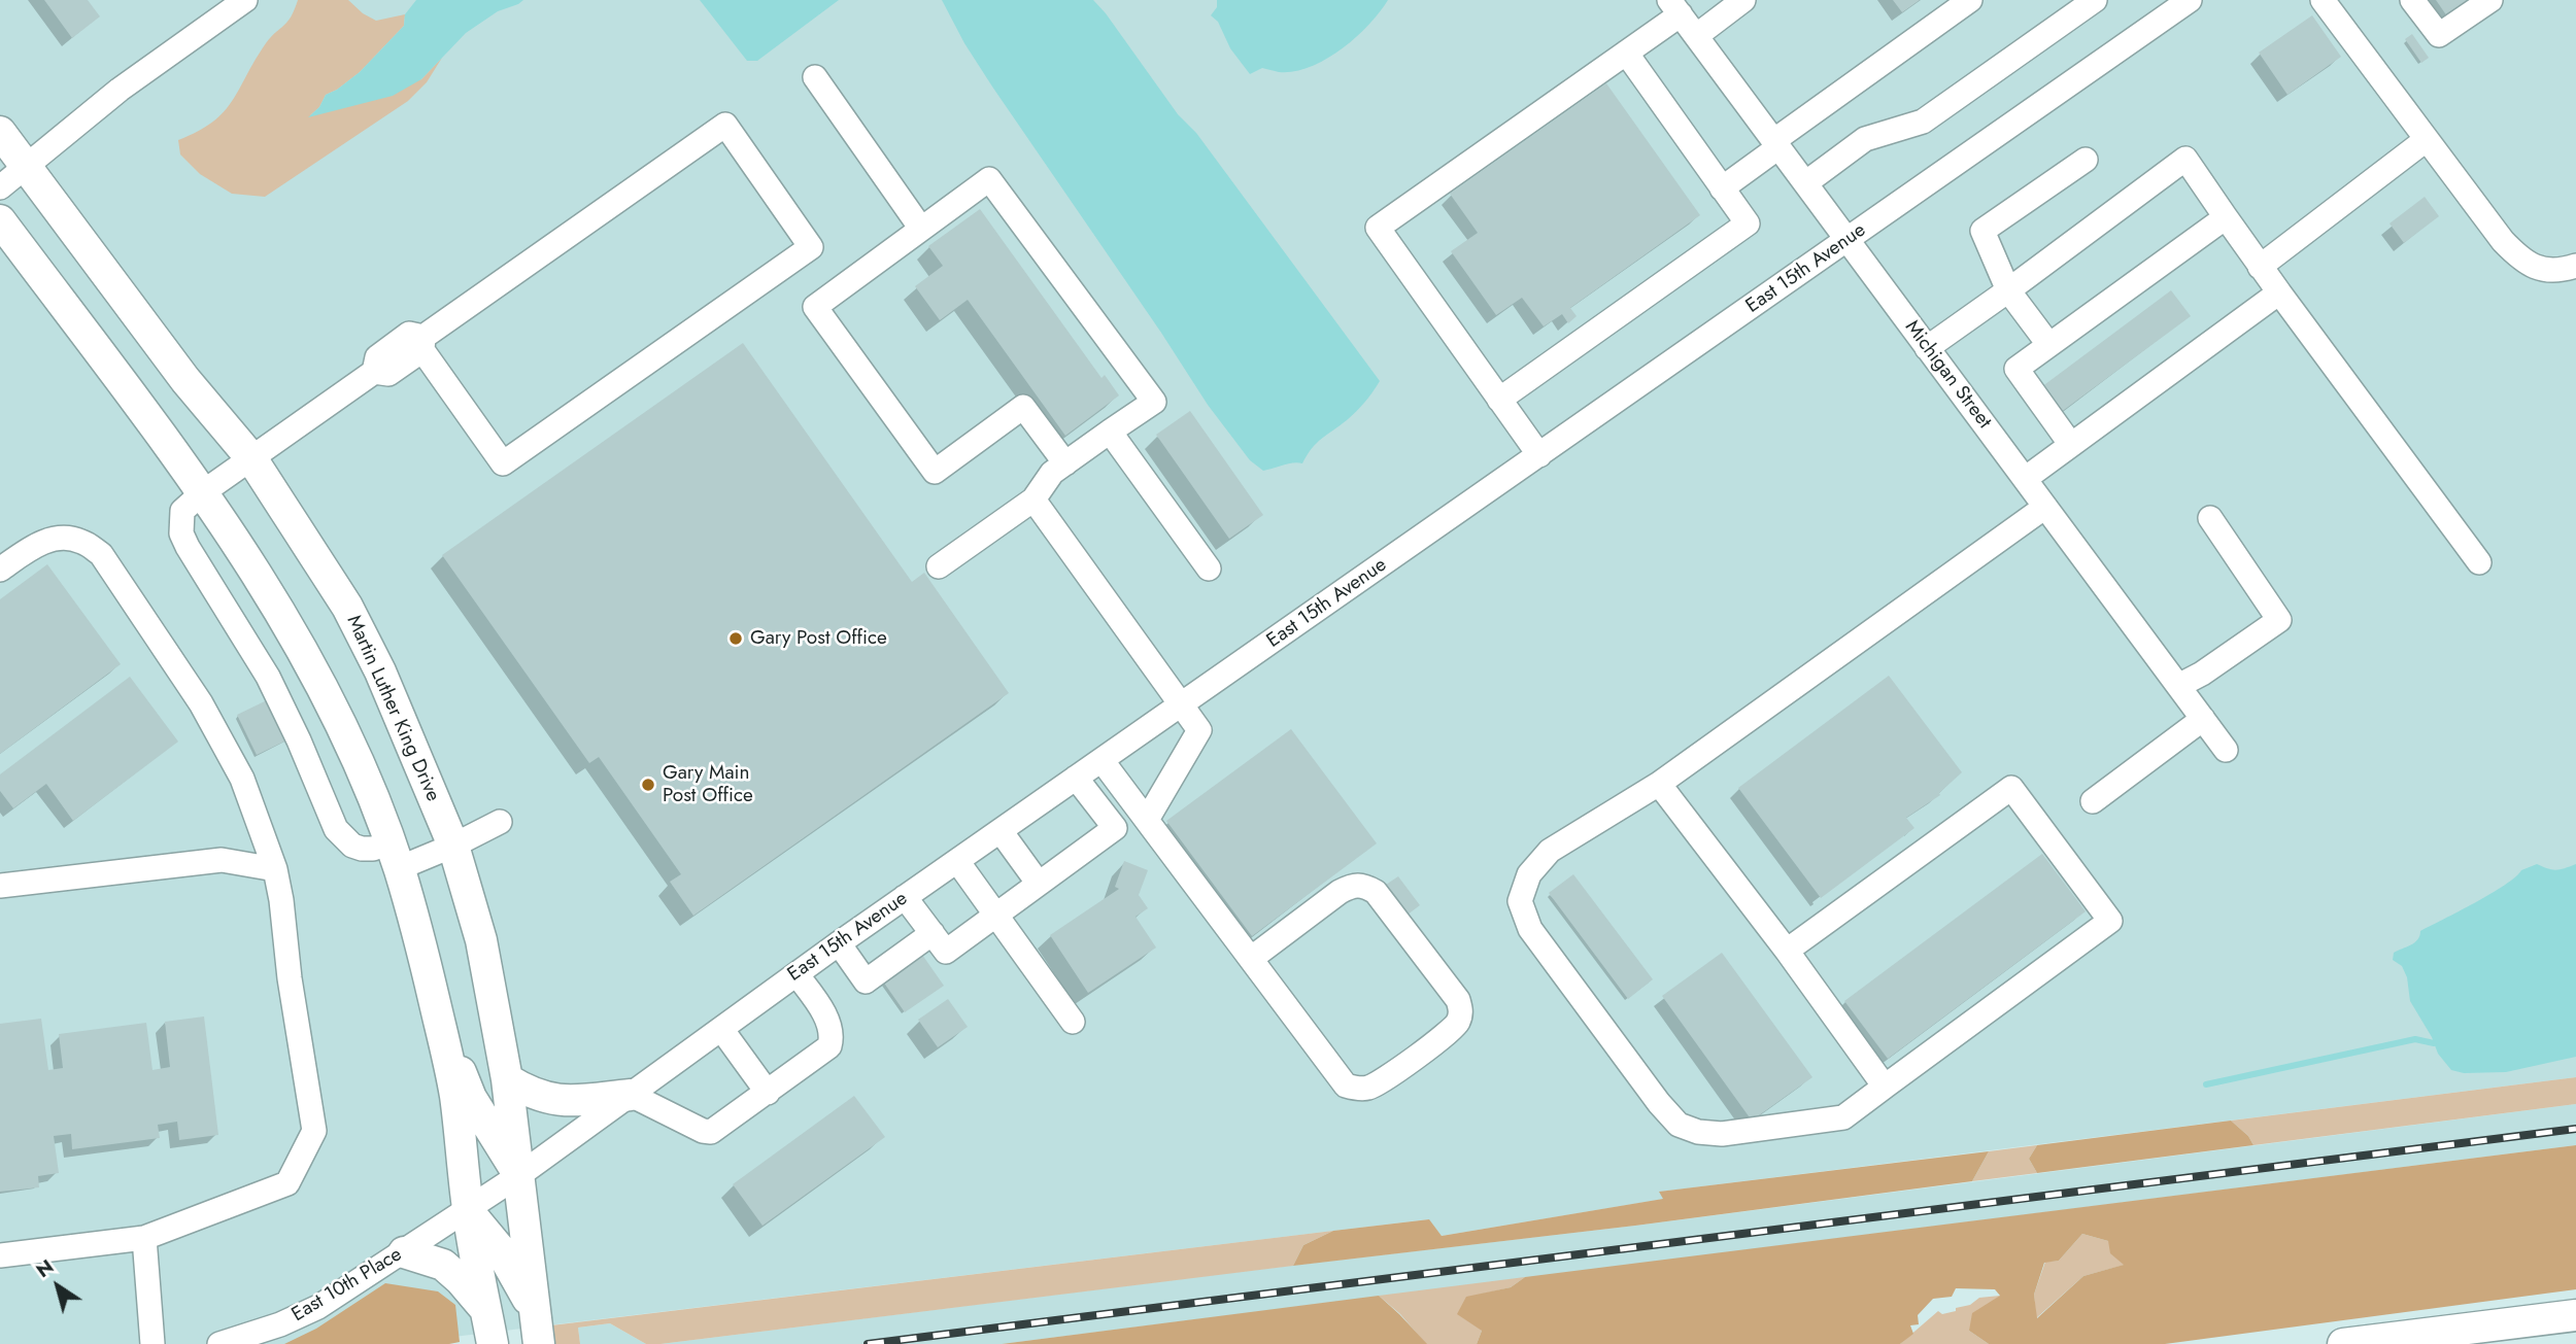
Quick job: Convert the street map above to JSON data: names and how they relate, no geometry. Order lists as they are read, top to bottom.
{
  "streets": {
    "main road": ["Martin Luther King Drive"],
    "street": ["East 15th Avenue", "Michigan Street", "East 10th Place"]
  },
  "crossings": [
    ["East 15th Avenue", "Michigan Street"],
    ["East 15th Avenue", "Martin Luther King Drive"],
    ["East 15th Avenue", "East 10th Place"]
  ],
  "places": ["Gary Post Office", "Gary Main Post Office"],
  "north": "top left"
}
